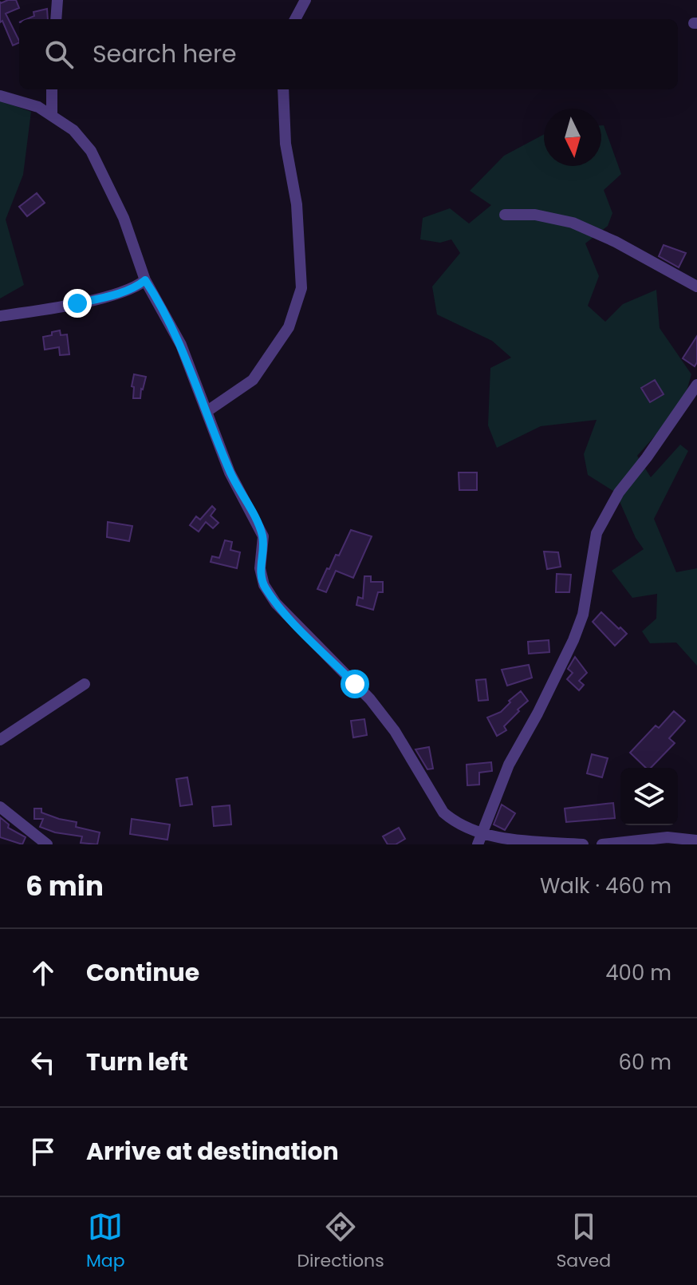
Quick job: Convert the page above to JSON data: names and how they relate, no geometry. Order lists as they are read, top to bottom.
{
  "north": "bottom",
  "page": {
    "search": "Search here",
    "heading": ["6 min", "Walk · 460 m"],
    "list": [
      ["Continue", "400 m"],
      ["Turn left", "60 m"],
      "Arrive at destination"
    ],
    "nav": ["Map", "Directions", "Saved"]
  }
}
